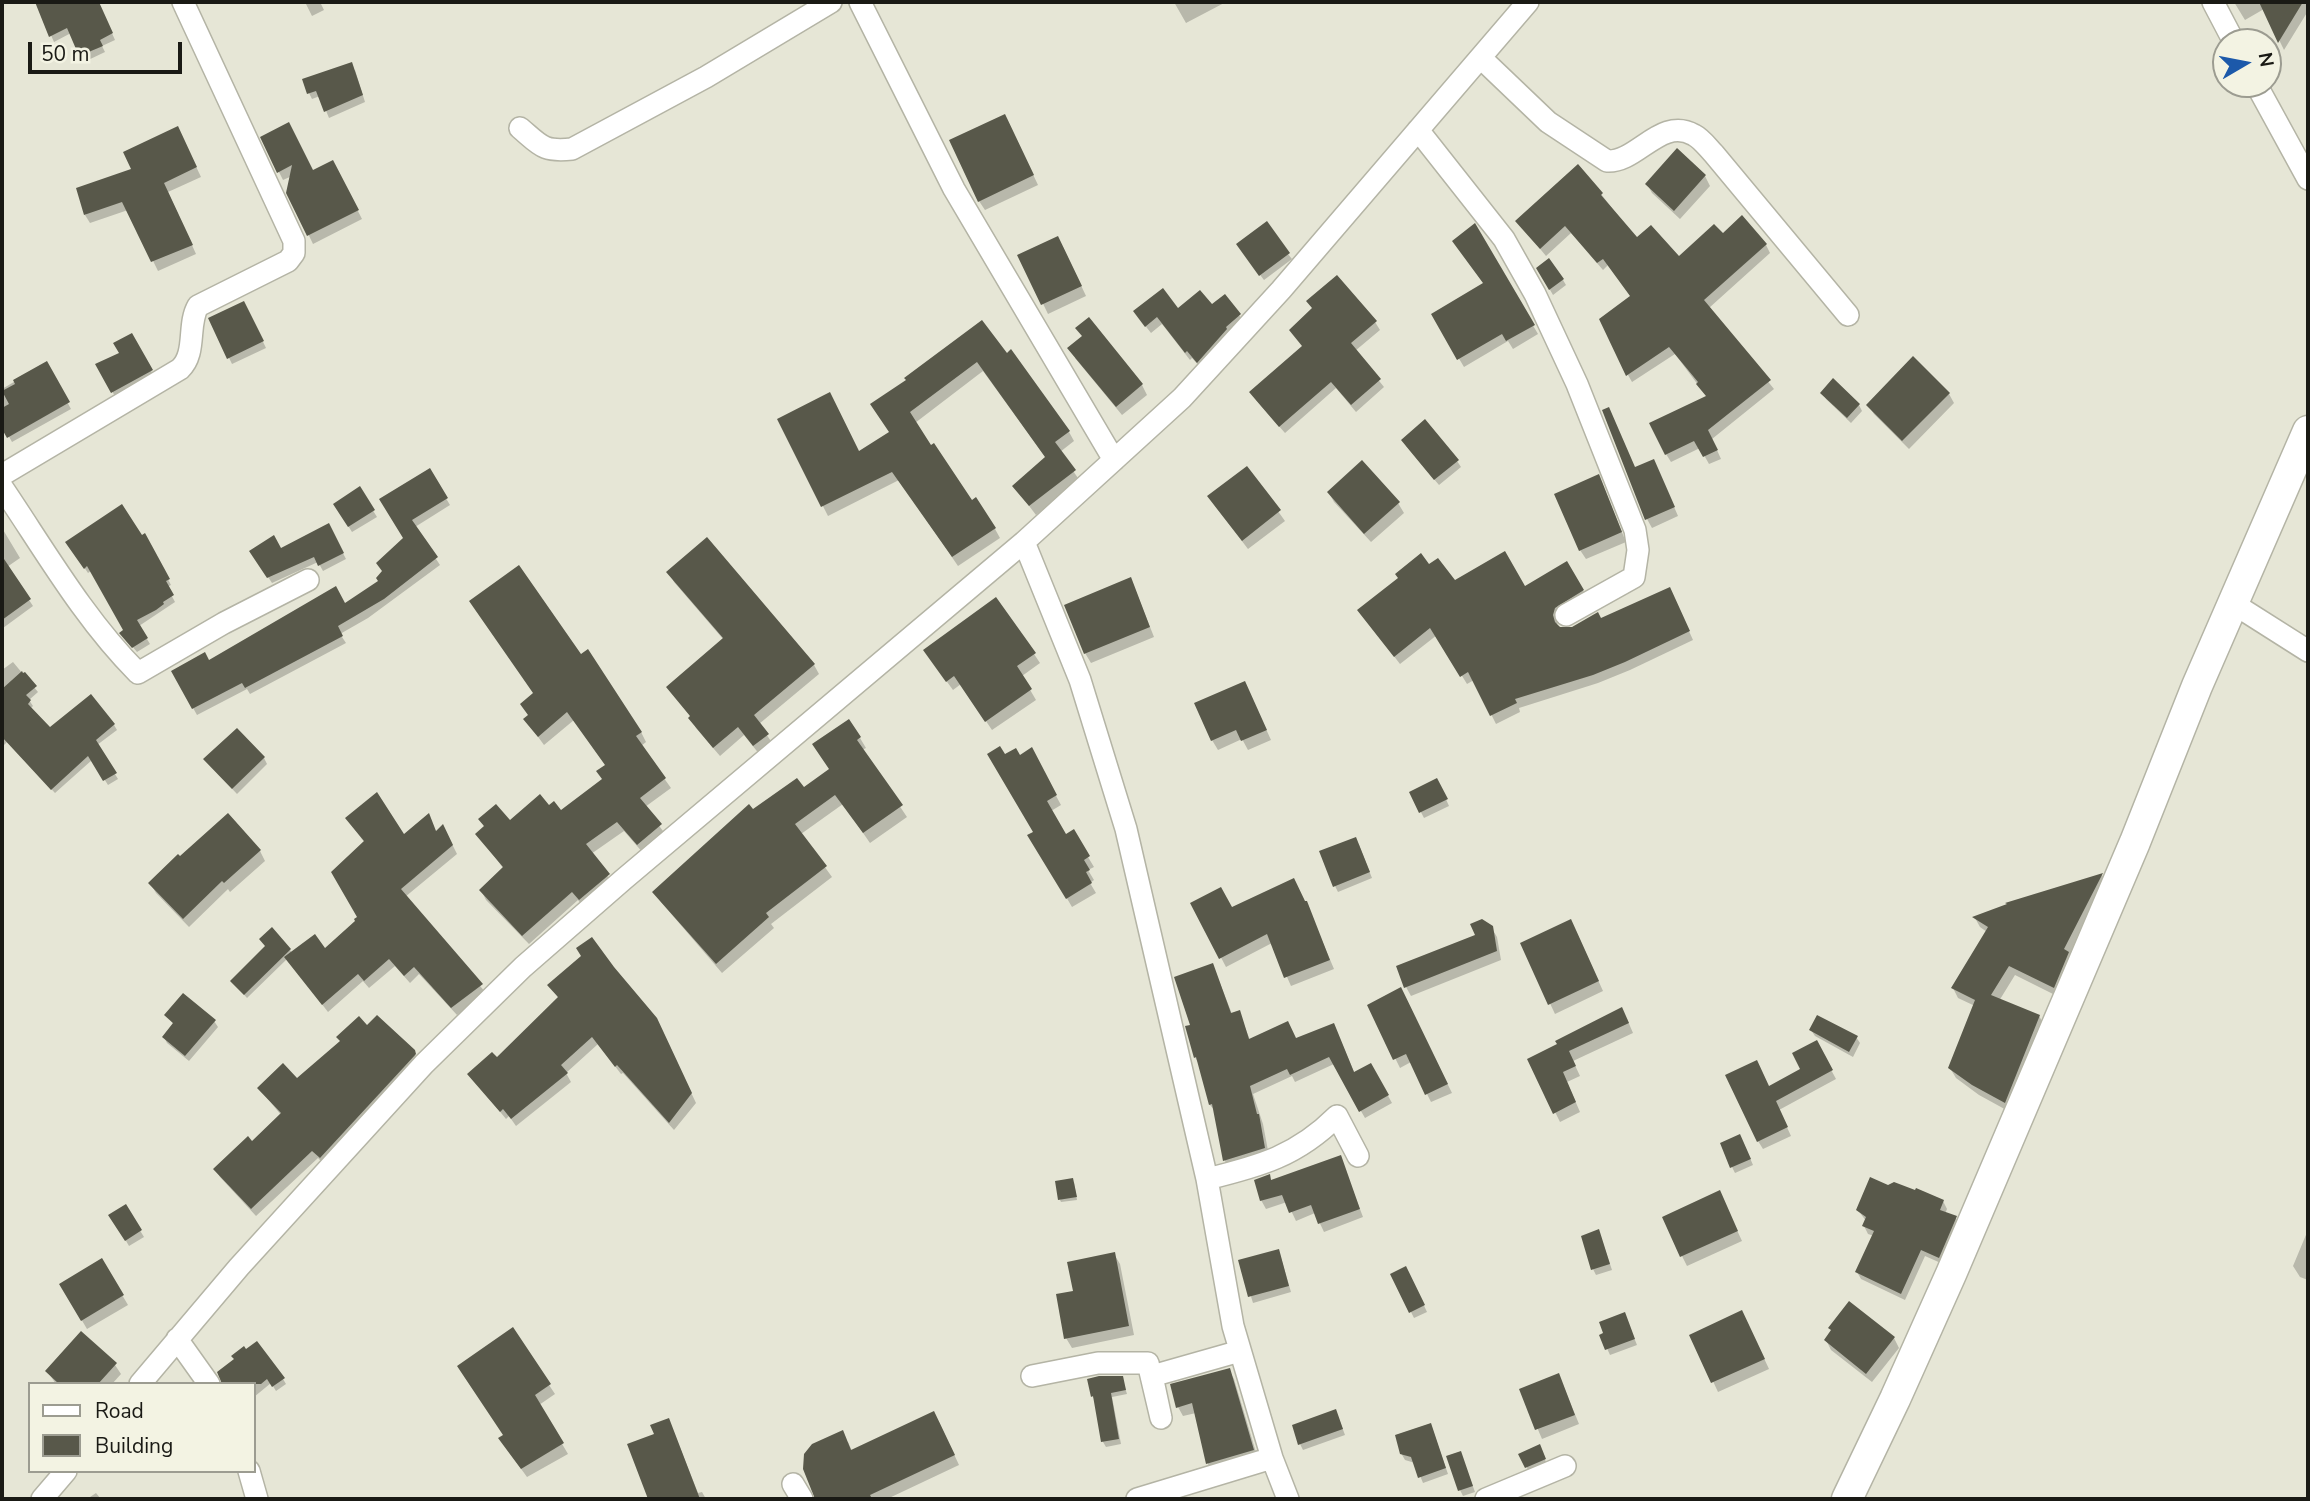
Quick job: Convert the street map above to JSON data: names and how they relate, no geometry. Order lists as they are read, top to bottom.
{
  "legend": ["Road", "Building"],
  "scale_bar": "50 m",
  "north": "right"
}
